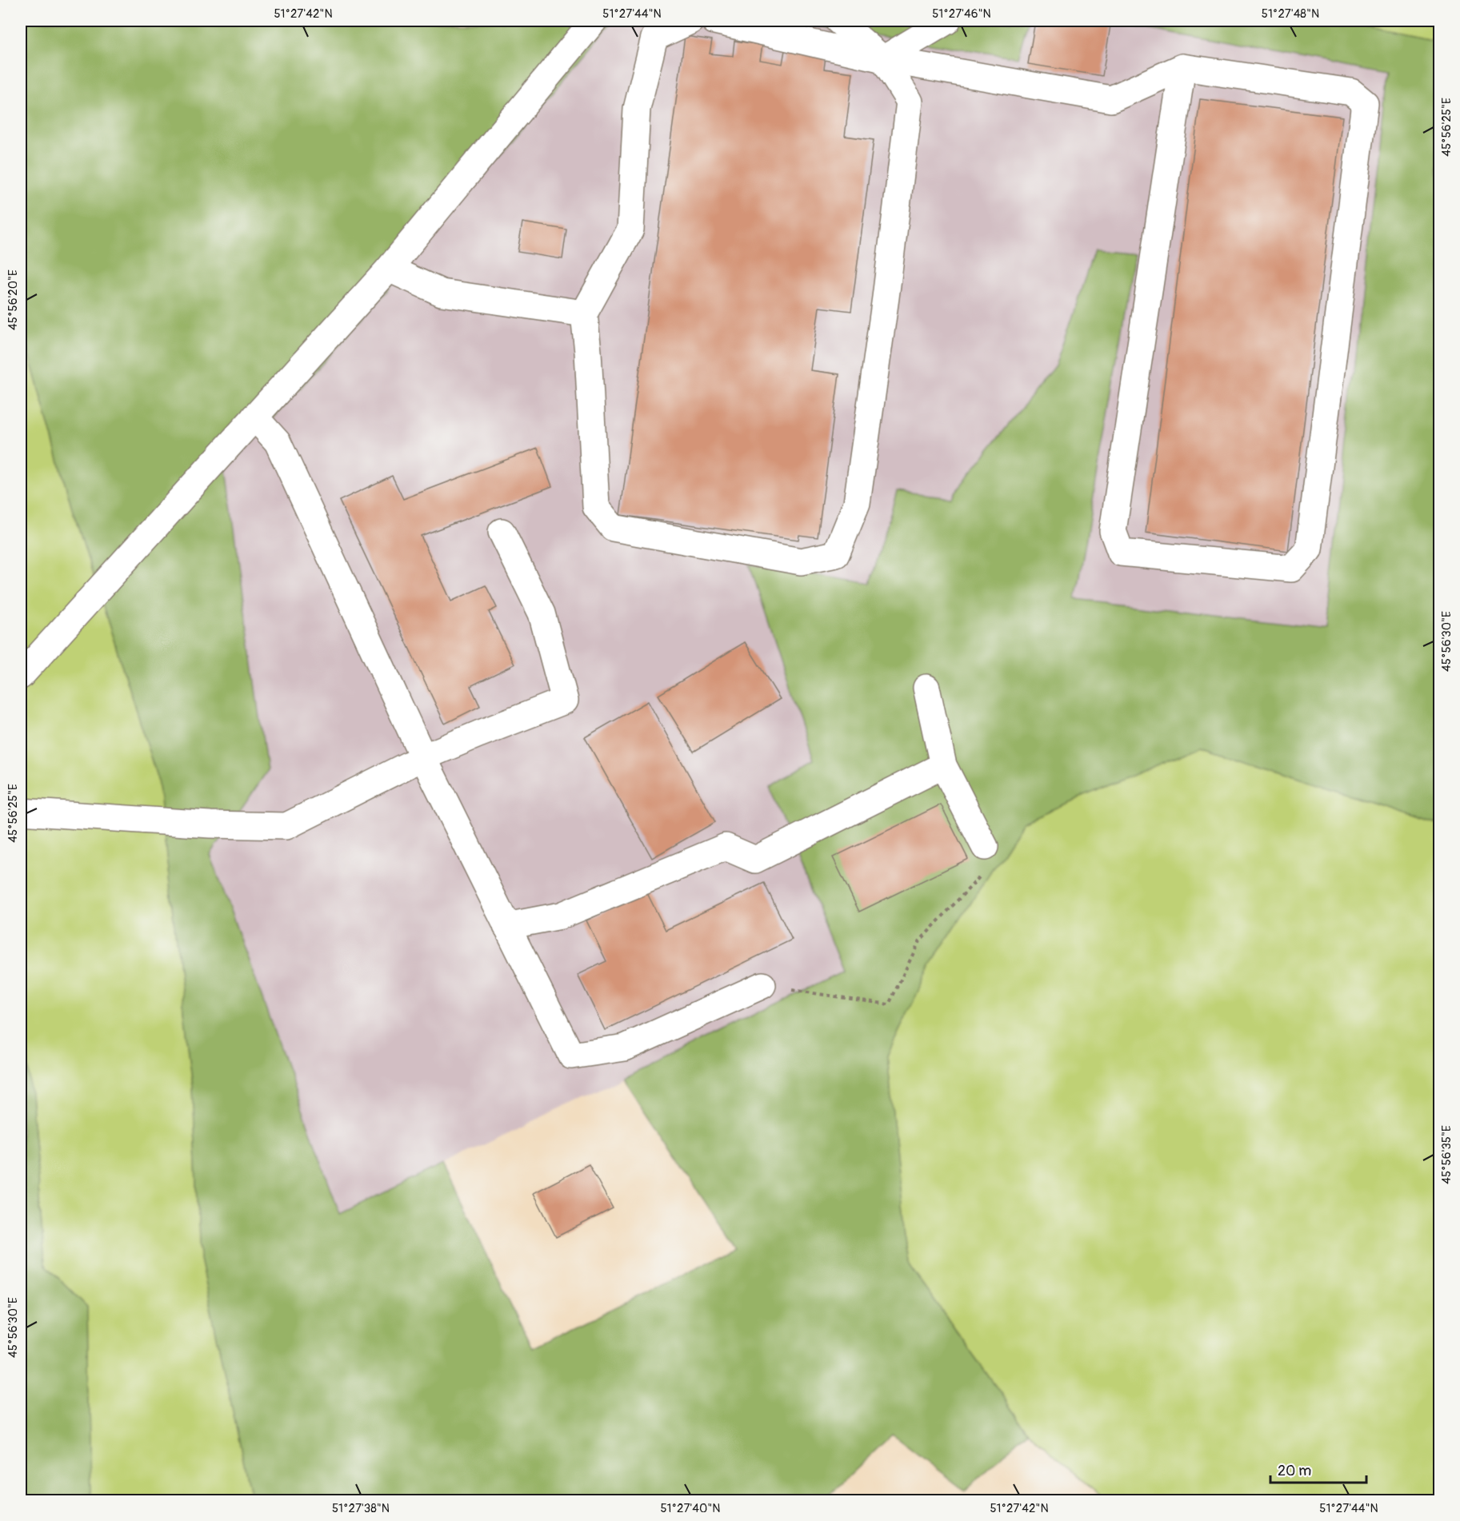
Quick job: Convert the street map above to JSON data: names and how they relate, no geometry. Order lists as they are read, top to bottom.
{
  "scale_bar": "20 m",
  "coordinates": [
    "51°27'42\"N",
    "51°27'44\"N",
    "51°27'46\"N",
    "51°27'48\"N",
    "45°56'25\"E",
    "45°56'20\"E",
    "45°56'30\"E",
    "45°56'35\"E",
    "51°27'38\"N",
    "51°27'40\"N"
  ]
}
